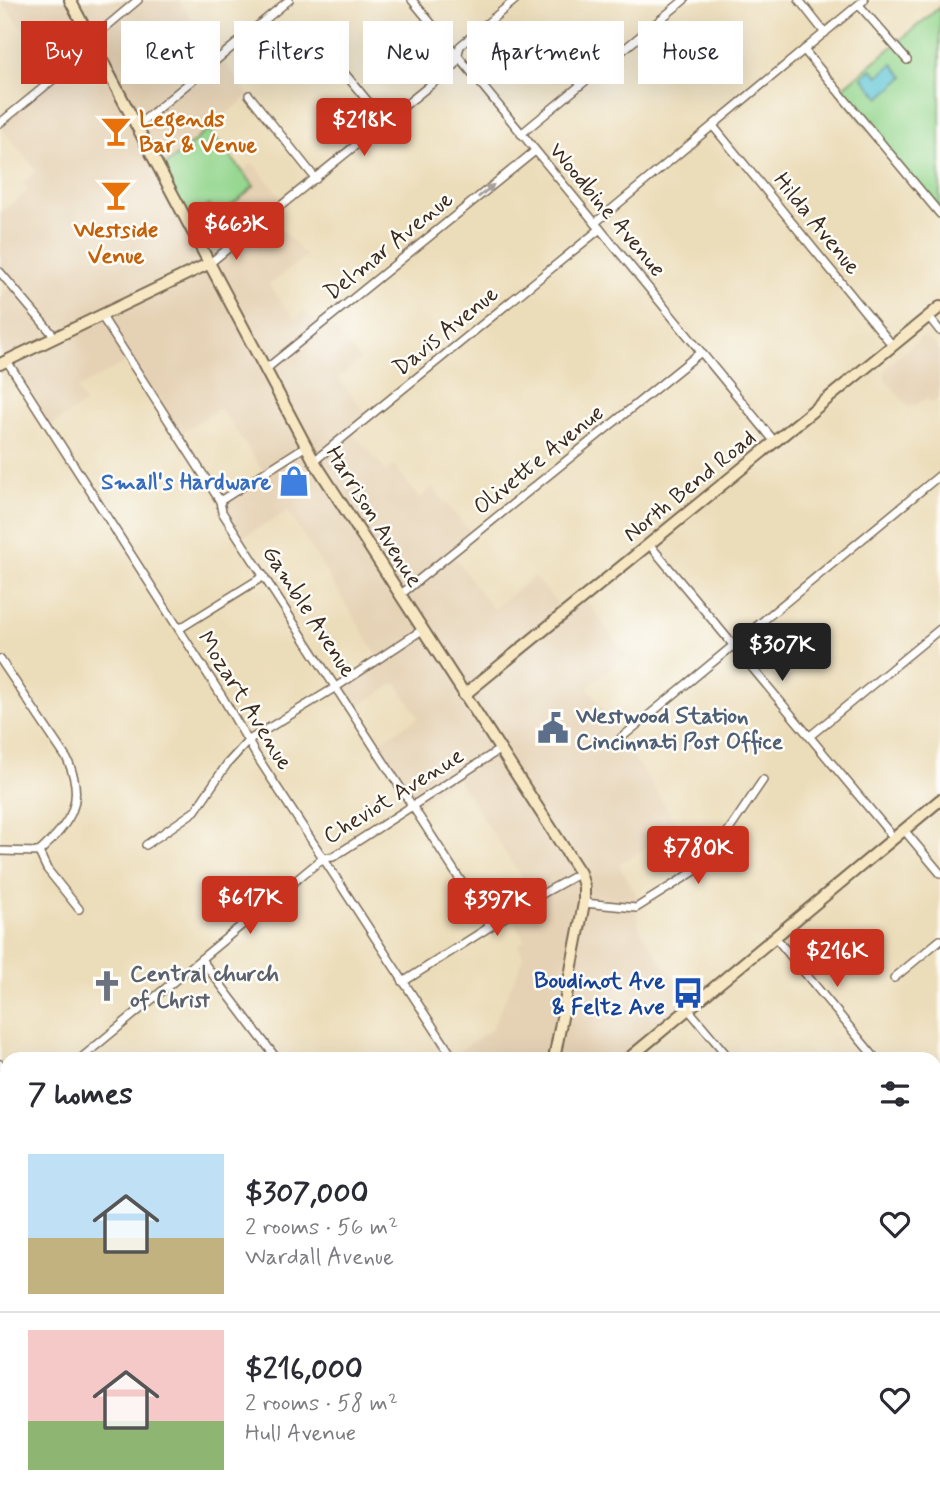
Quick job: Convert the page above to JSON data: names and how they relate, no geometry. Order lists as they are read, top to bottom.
{
  "streets": {
    "main road": ["North Bend Road", "Harrison Avenue"],
    "street": [
      "Woodbine Avenue",
      "Hilda Avenue",
      "Delmar Avenue",
      "Davis Avenue",
      "Olivette Avenue",
      "Gamble Avenue",
      "Mozart Avenue",
      "Cheviot Avenue"
    ]
  },
  "crossings": [
    ["Woodbine Avenue", "Delmar Avenue"],
    ["Woodbine Avenue", "Davis Avenue"],
    ["Woodbine Avenue", "Olivette Avenue"],
    ["Woodbine Avenue", "North Bend Road"],
    ["Hilda Avenue", "Davis Avenue"],
    ["Hilda Avenue", "North Bend Road"],
    ["Delmar Avenue", "Harrison Avenue"],
    ["Davis Avenue", "Harrison Avenue"],
    ["Olivette Avenue", "Harrison Avenue"],
    ["North Bend Road", "Harrison Avenue"],
    ["Harrison Avenue", "Cheviot Avenue"],
    ["Gamble Avenue", "Cheviot Avenue"],
    ["Mozart Avenue", "Cheviot Avenue"]
  ],
  "one_way": ["Delmar Avenue"],
  "places": {
    "bar": ["Legends Bar & Venue", "Westside Venue"],
    "shop": ["Small's Hardware"],
    "public building": ["Westwood Station Cincinnati Post Office"],
    "church": ["Central church of Christ"],
    "bus stop": ["Boudinot Ave & Feltz Ave"]
  },
  "page": {
    "chip": [
      "Buy",
      "Rent",
      "Filters",
      "New",
      "Apartment",
      "House"
    ],
    "price": [
      "$218K",
      "$663K",
      "$307K",
      "$780K",
      "$617K",
      "$397K",
      "$216K"
    ],
    "heading": "7 homes",
    "list": [
      {
        "name": "$307,000",
        "note": "2 rooms · 56 m² · Wardall Avenue"
      },
      {
        "name": "$216,000",
        "note": "2 rooms · 58 m² · Hull Avenue"
      }
    ]
  }
}
